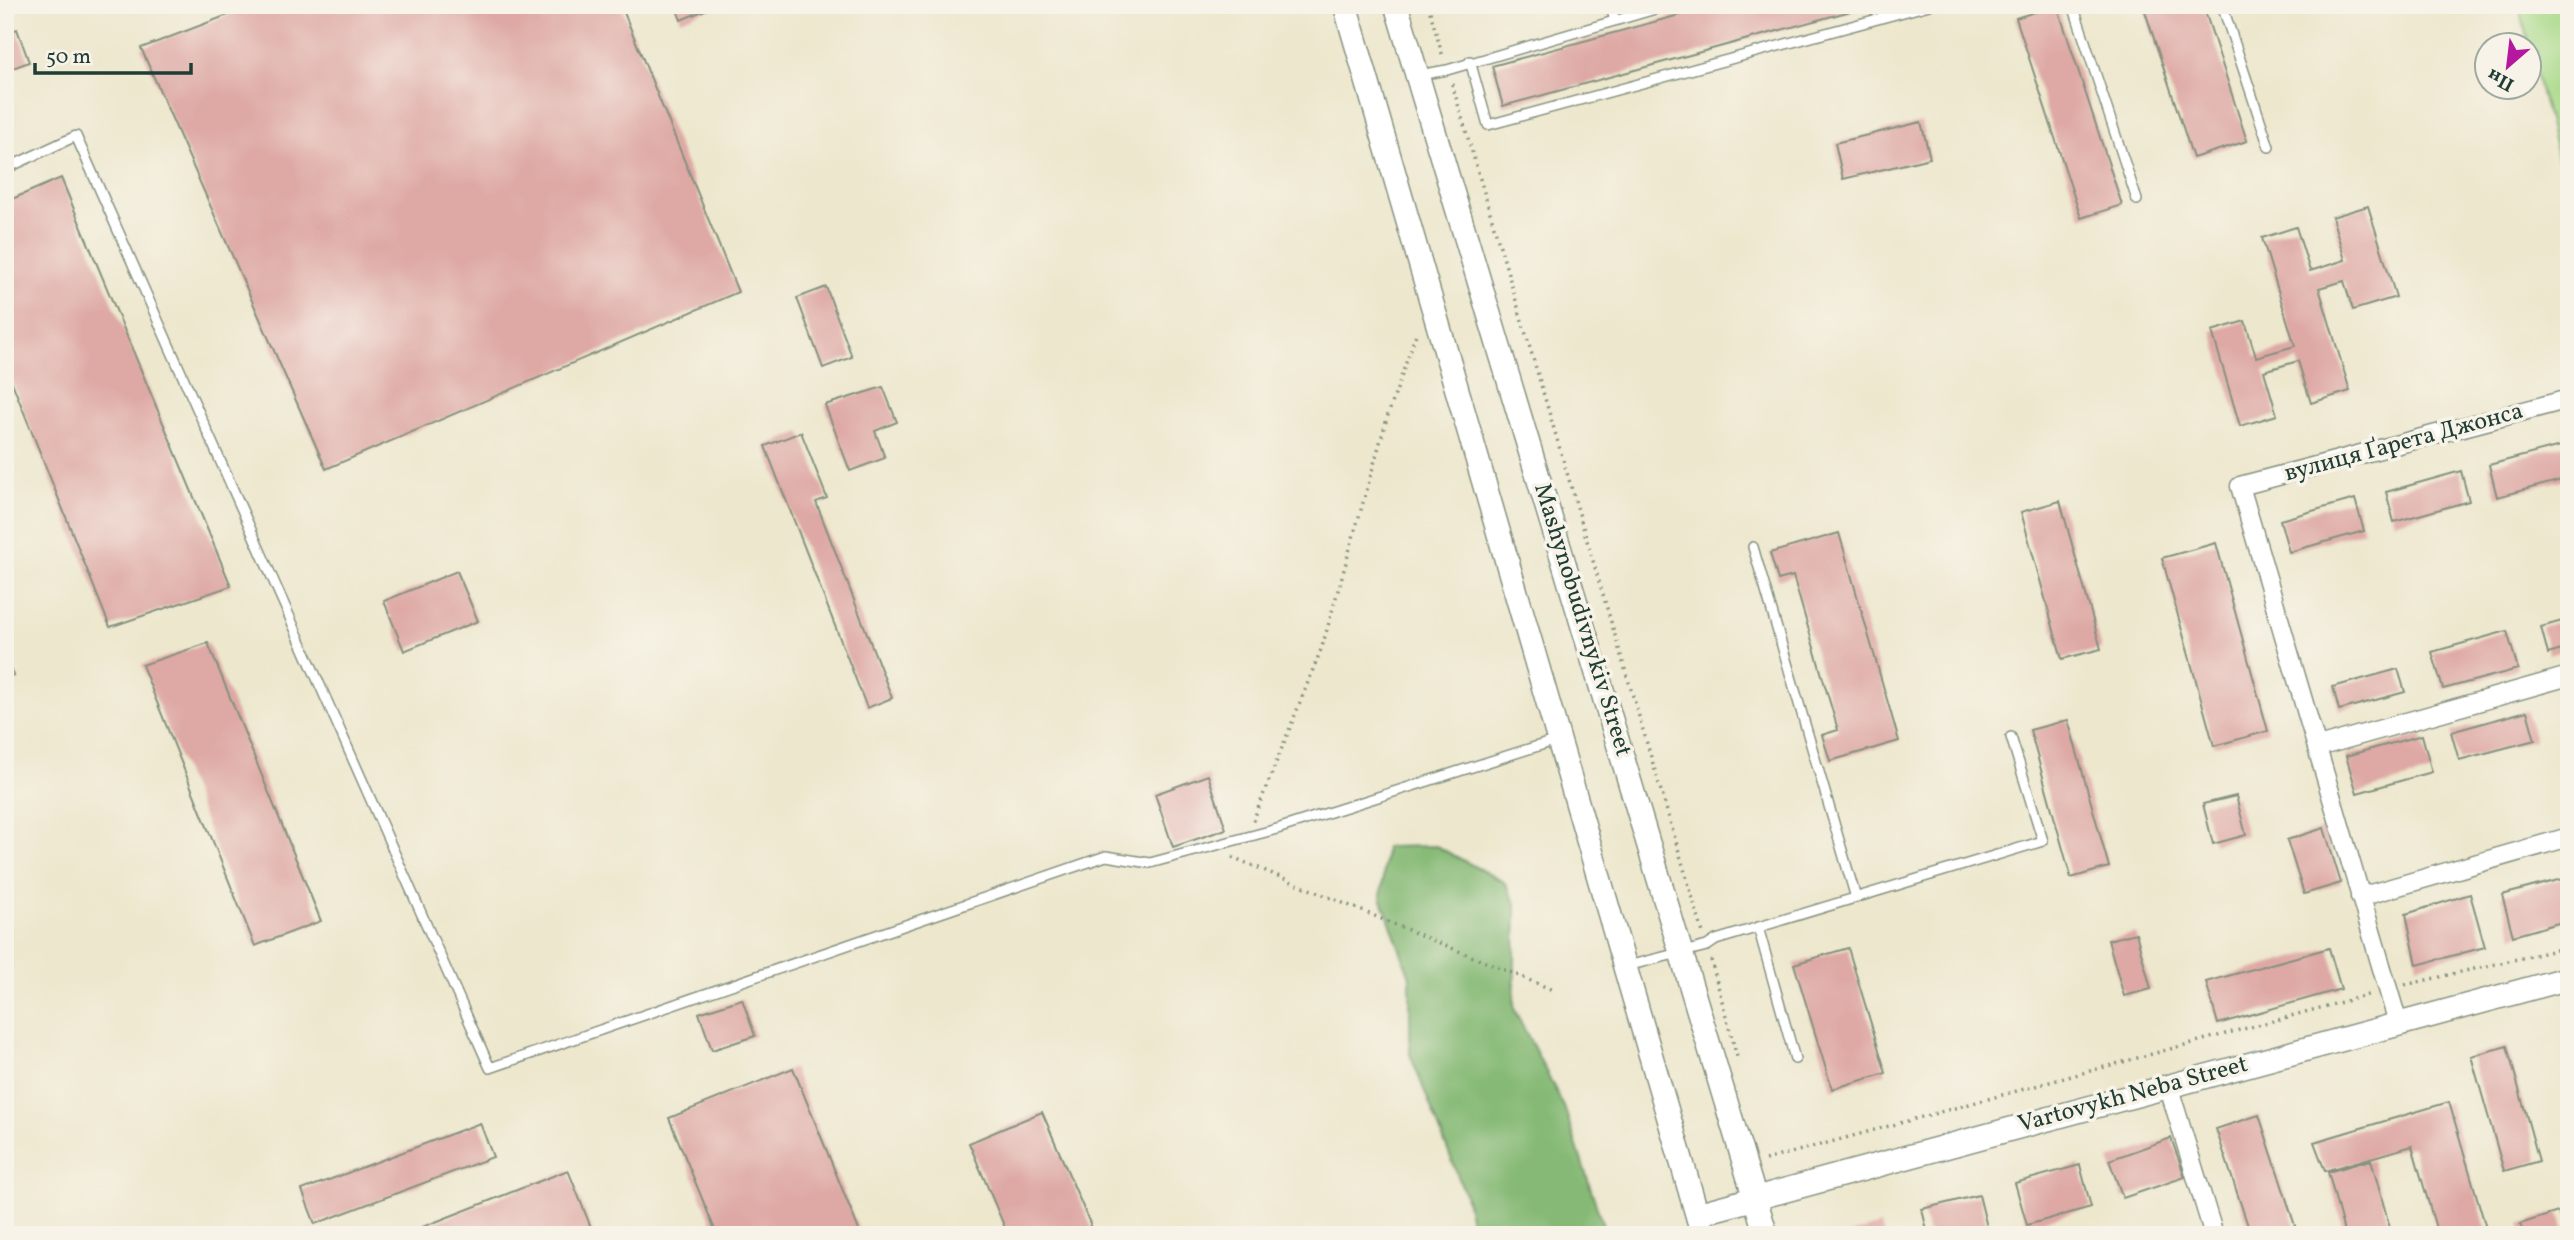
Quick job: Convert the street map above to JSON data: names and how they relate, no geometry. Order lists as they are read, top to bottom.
{
  "streets": {
    "street": ["вулиця Ґарета Джонса", "Mashynobudivnykiv Street", "Vartovykh Neba Street"]
  },
  "crossings": [
    ["Mashynobudivnykiv Street", "Vartovykh Neba Street"]
  ],
  "scale_bar": "50 m",
  "north": "bottom left"
}
